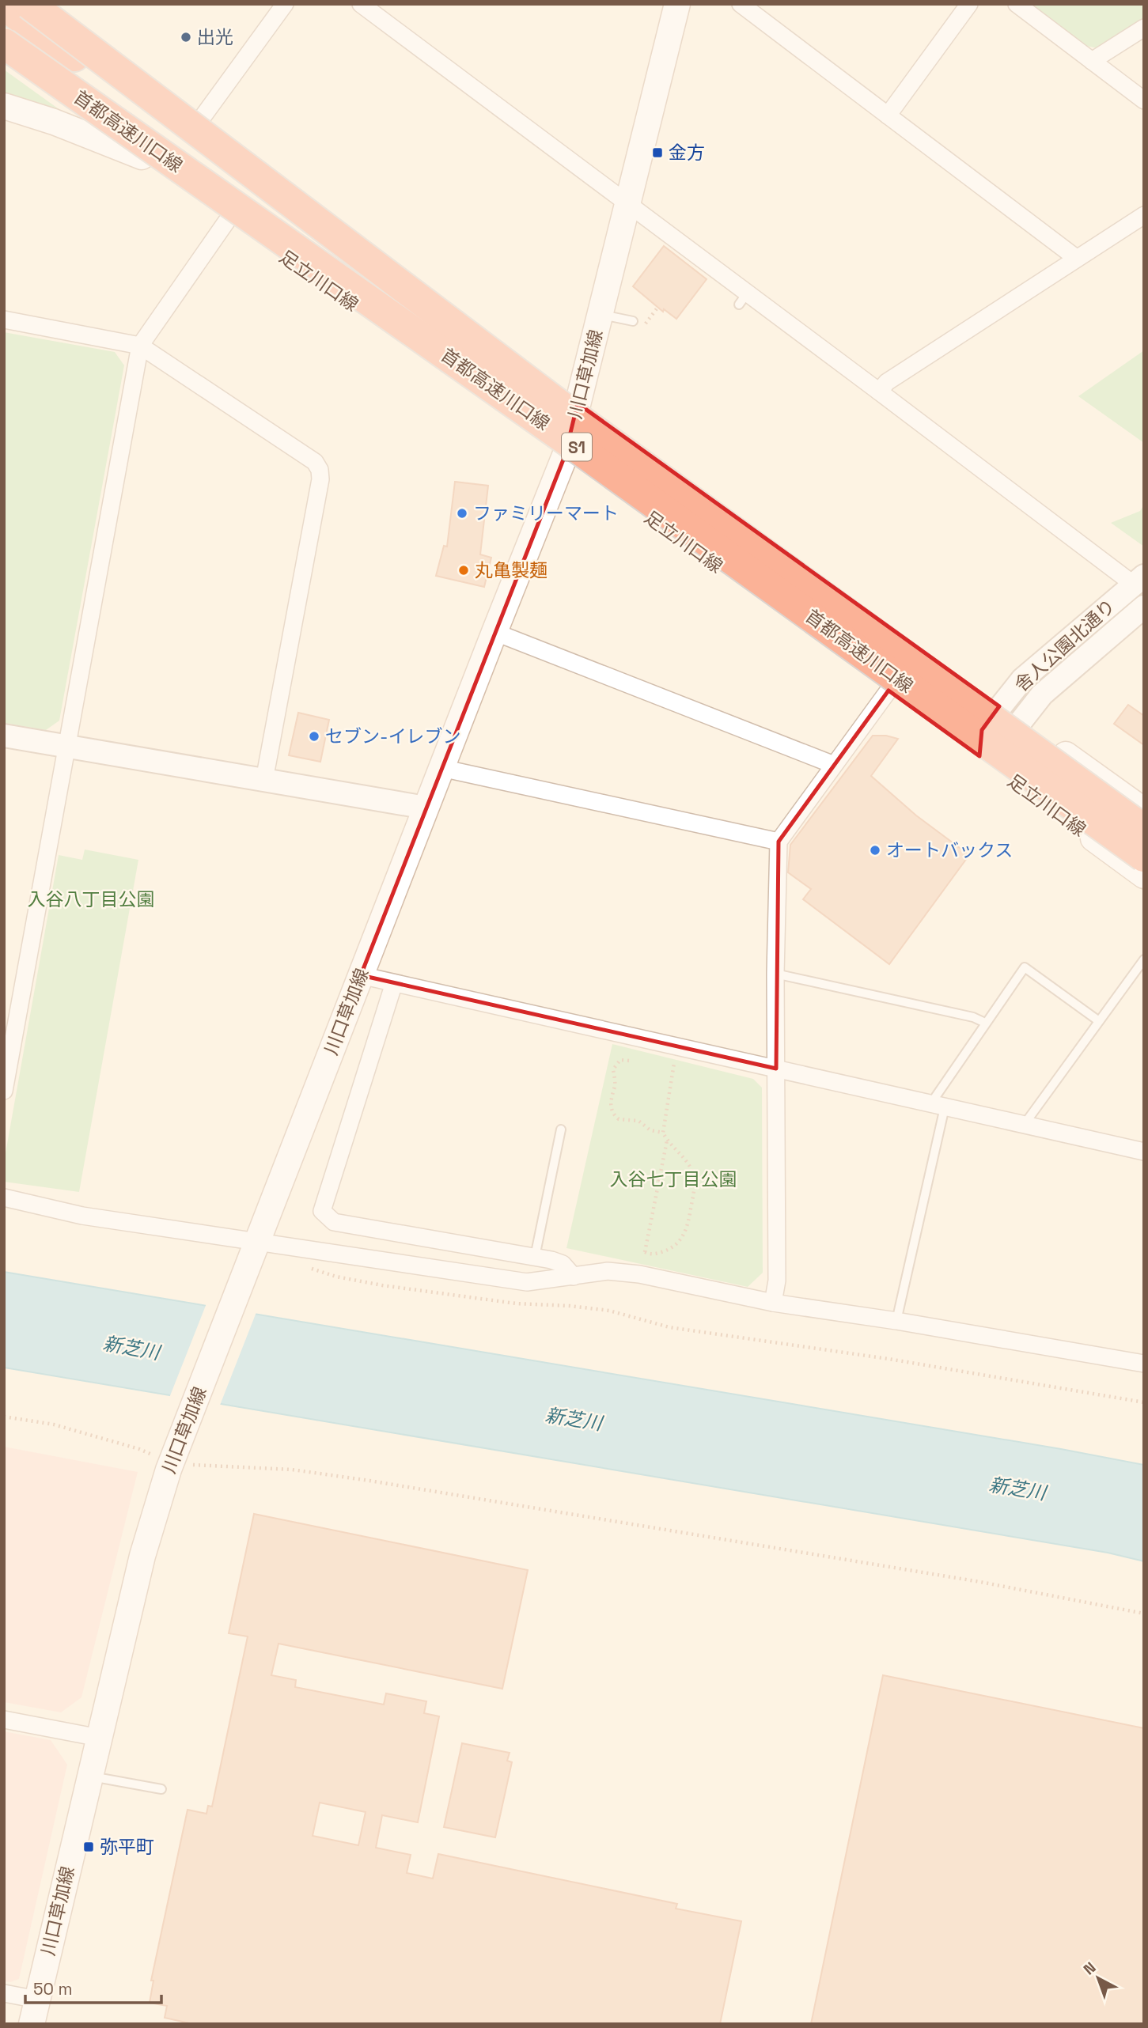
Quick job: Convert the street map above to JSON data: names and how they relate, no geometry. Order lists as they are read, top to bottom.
{
  "streets": {
    "highway": ["首都高速川口線", "S1"],
    "main road": ["足立川口線", "川口草加線"],
    "street": ["舎人公園北通り"]
  },
  "crossings": [
    ["足立川口線", "川口草加線"],
    ["足立川口線", "舎人公園北通り"]
  ],
  "water": ["新芝川"],
  "parks": ["入谷八丁目公園", "入谷七丁目公園"],
  "places": {
    "other": [
      "出光",
      "ファミリーマート",
      "丸亀製麺",
      "セブン-イレブン",
      "オートバックス"
    ],
    "transit": ["金方", "弥平町"]
  },
  "scale_bar": "50 m",
  "north": "top left"
}
